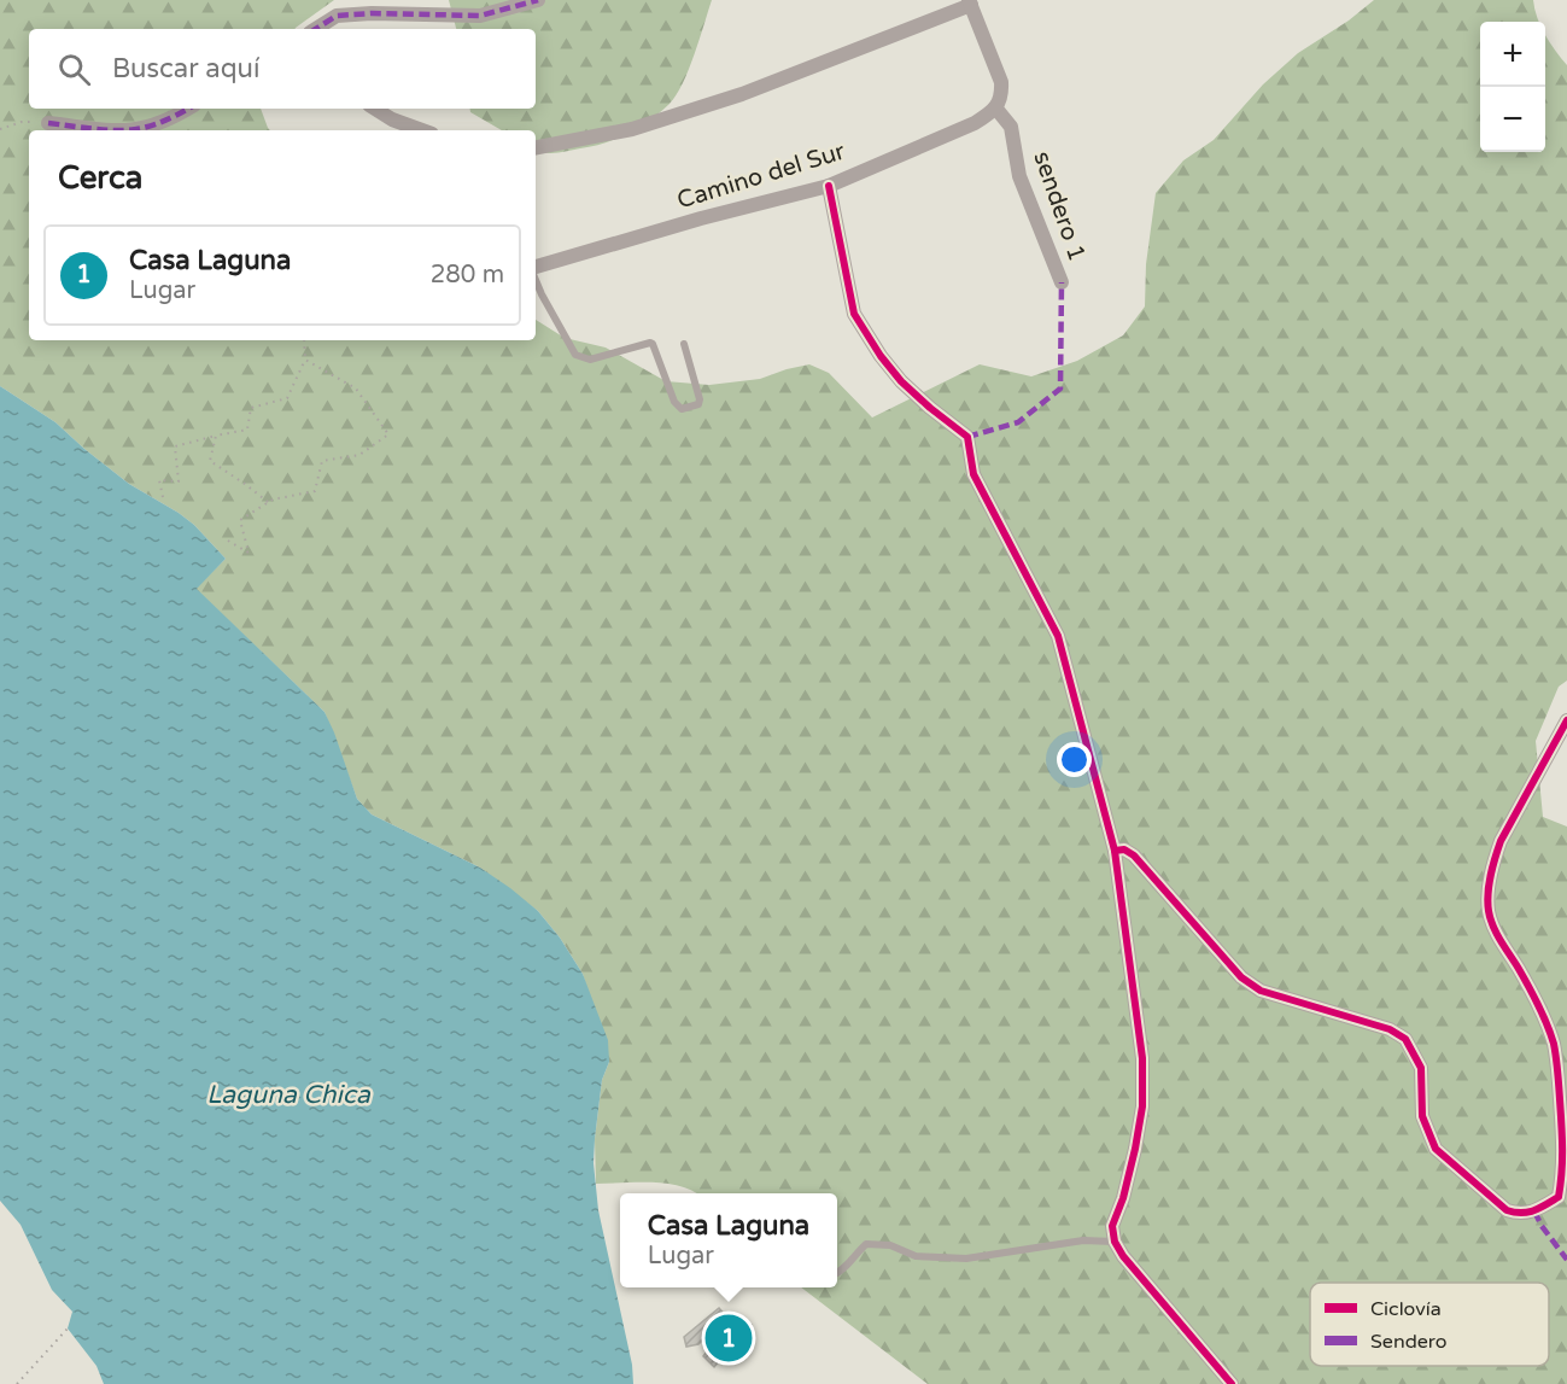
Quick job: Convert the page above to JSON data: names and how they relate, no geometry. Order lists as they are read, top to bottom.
{
  "streets": {
    "street": ["Camino del Sur", "sendero 1"]
  },
  "crossings": [
    ["Camino del Sur", "sendero 1"]
  ],
  "water": ["Laguna Chica"],
  "legend": ["Ciclovía", "Sendero"],
  "page": {
    "map_buttons": ["+", "−"],
    "search": "Buscar aquí",
    "heading": "Cerca",
    "list": [
      {
        "mark": "1",
        "name": "Casa Laguna",
        "note": "Lugar",
        "value": "280 m"
      }
    ],
    "popup": ["Casa Laguna", "Lugar"],
    "pins": "1"
  }
}
